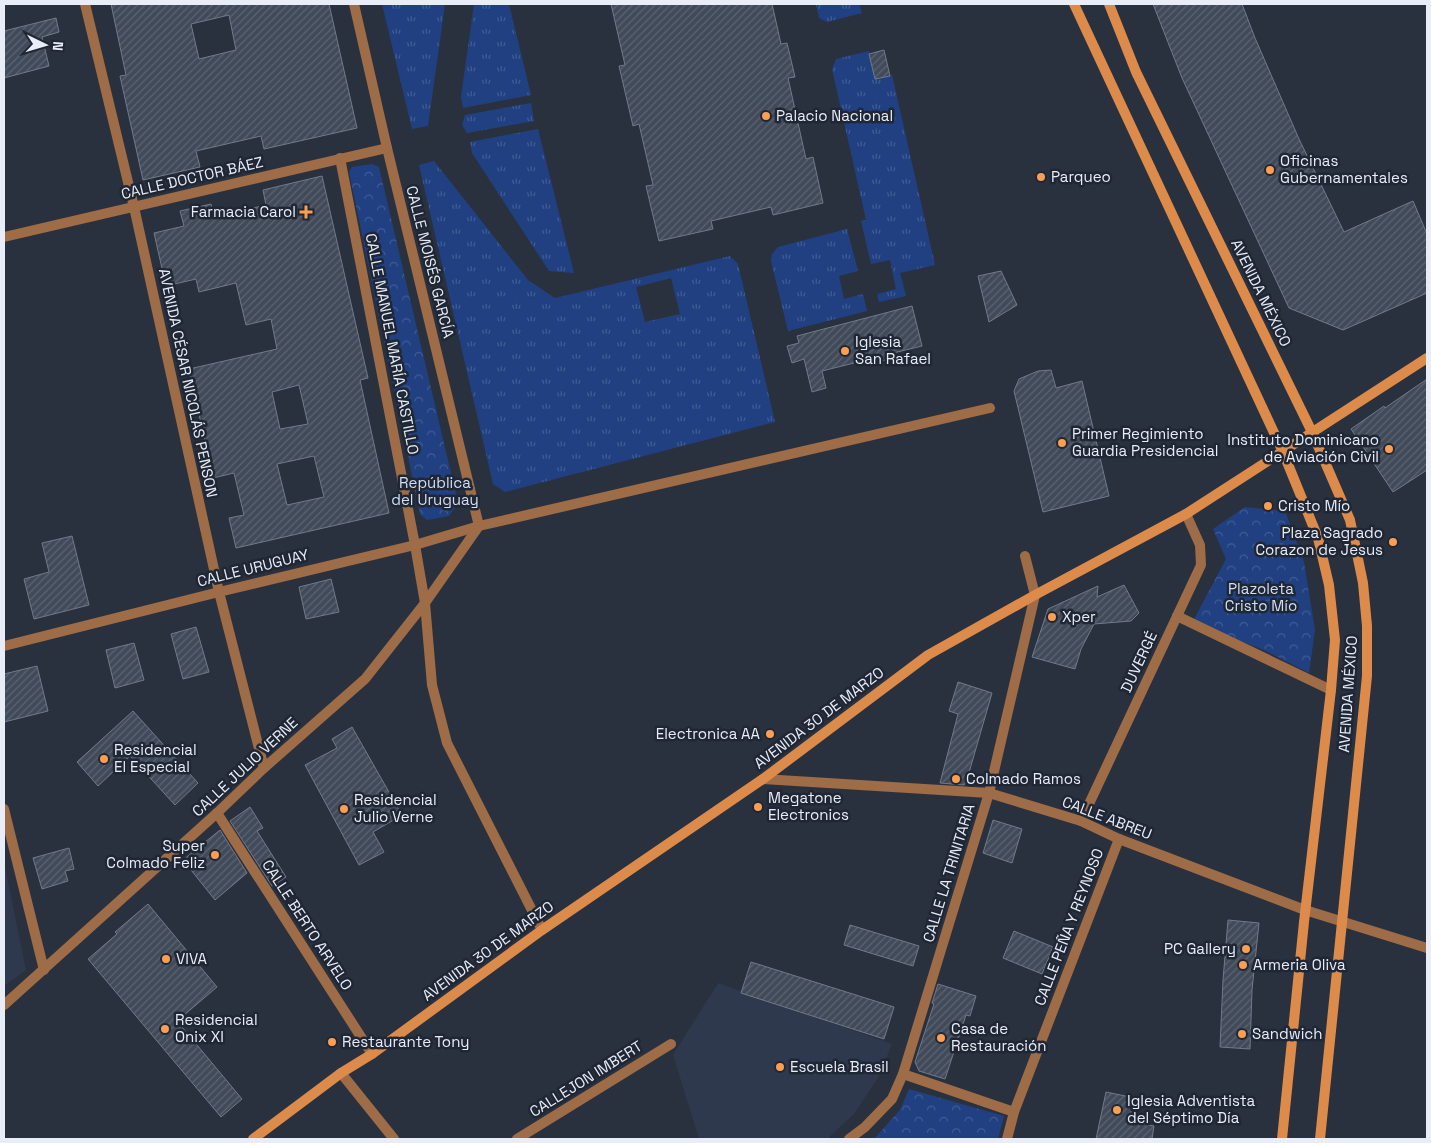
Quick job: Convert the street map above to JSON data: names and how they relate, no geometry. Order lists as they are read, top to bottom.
{
  "streets": {
    "main road": ["AVENIDA MÉXICO", "AVENIDA 30 DE MARZO"],
    "street": [
      "CALLE DOCTOR BÁEZ",
      "CALLE MOISÉS GARCÍA",
      "CALLE MANUEL MARÍA CASTILLO",
      "AVENIDA CÉSAR NICOLÁS PENSON",
      "CALLE URUGUAY",
      "DUVERGÉ",
      "CALLE JULIO VERNE",
      "CALLE ABREU",
      "CALLE LA TRINITARIA",
      "CALLE BERTO ARVELO",
      "CALLE PEÑA Y REYNOSO",
      "CALLEJON IMBERT"
    ]
  },
  "crossings": [
    ["CALLE DOCTOR BÁEZ", "CALLE MOISÉS GARCÍA"],
    ["CALLE DOCTOR BÁEZ", "CALLE MANUEL MARÍA CASTILLO"],
    ["CALLE DOCTOR BÁEZ", "AVENIDA CÉSAR NICOLÁS PENSON"],
    ["CALLE MOISÉS GARCÍA", "CALLE URUGUAY"],
    ["CALLE MOISÉS GARCÍA", "CALLE JULIO VERNE"],
    ["AVENIDA MÉXICO", "AVENIDA 30 DE MARZO"],
    ["AVENIDA MÉXICO", "CALLE ABREU"],
    ["CALLE MANUEL MARÍA CASTILLO", "CALLE URUGUAY"],
    ["CALLE MANUEL MARÍA CASTILLO", "AVENIDA 30 DE MARZO"],
    ["CALLE MANUEL MARÍA CASTILLO", "CALLE JULIO VERNE"],
    ["AVENIDA CÉSAR NICOLÁS PENSON", "CALLE URUGUAY"],
    ["AVENIDA CÉSAR NICOLÁS PENSON", "CALLE JULIO VERNE"],
    ["CALLE URUGUAY", "CALLE JULIO VERNE"],
    ["DUVERGÉ", "AVENIDA 30 DE MARZO"],
    ["DUVERGÉ", "CALLE ABREU"],
    ["AVENIDA 30 DE MARZO", "CALLE ABREU"],
    ["AVENIDA 30 DE MARZO", "CALLE LA TRINITARIA"],
    ["AVENIDA 30 DE MARZO", "CALLE BERTO ARVELO"],
    ["CALLE JULIO VERNE", "CALLE BERTO ARVELO"],
    ["CALLE ABREU", "CALLE LA TRINITARIA"],
    ["CALLE ABREU", "CALLE PEÑA Y REYNOSO"]
  ],
  "parks": ["República del Uruguay", "Plazoleta Cristo Mío"],
  "places": {
    "other": [
      "Palacio Nacional",
      "Oficinas Gubernamentales",
      "Parqueo",
      "Iglesia San Rafael",
      "Primer Regimiento Guardia Presidencial",
      "Instituto Dominicano de Aviación Civil",
      "Cristo Mío",
      "Plaza Sagrado Corazon de Jesus",
      "Xper",
      "Electronica AA",
      "Residencial El Especial",
      "Colmado Ramos",
      "Megatone Electronics",
      "Residencial Julio Verne",
      "Super Colmado Feliz",
      "PC Gallery",
      "VIVA",
      "Armeria Oliva",
      "Residencial Onix XI",
      "Sandwich",
      "Casa de Restauración",
      "Restaurante Tony",
      "Escuela Brasil",
      "Iglesia Adventista del Séptimo Día"
    ],
    "health": ["Farmacia Carol"]
  },
  "north": "right"
}
